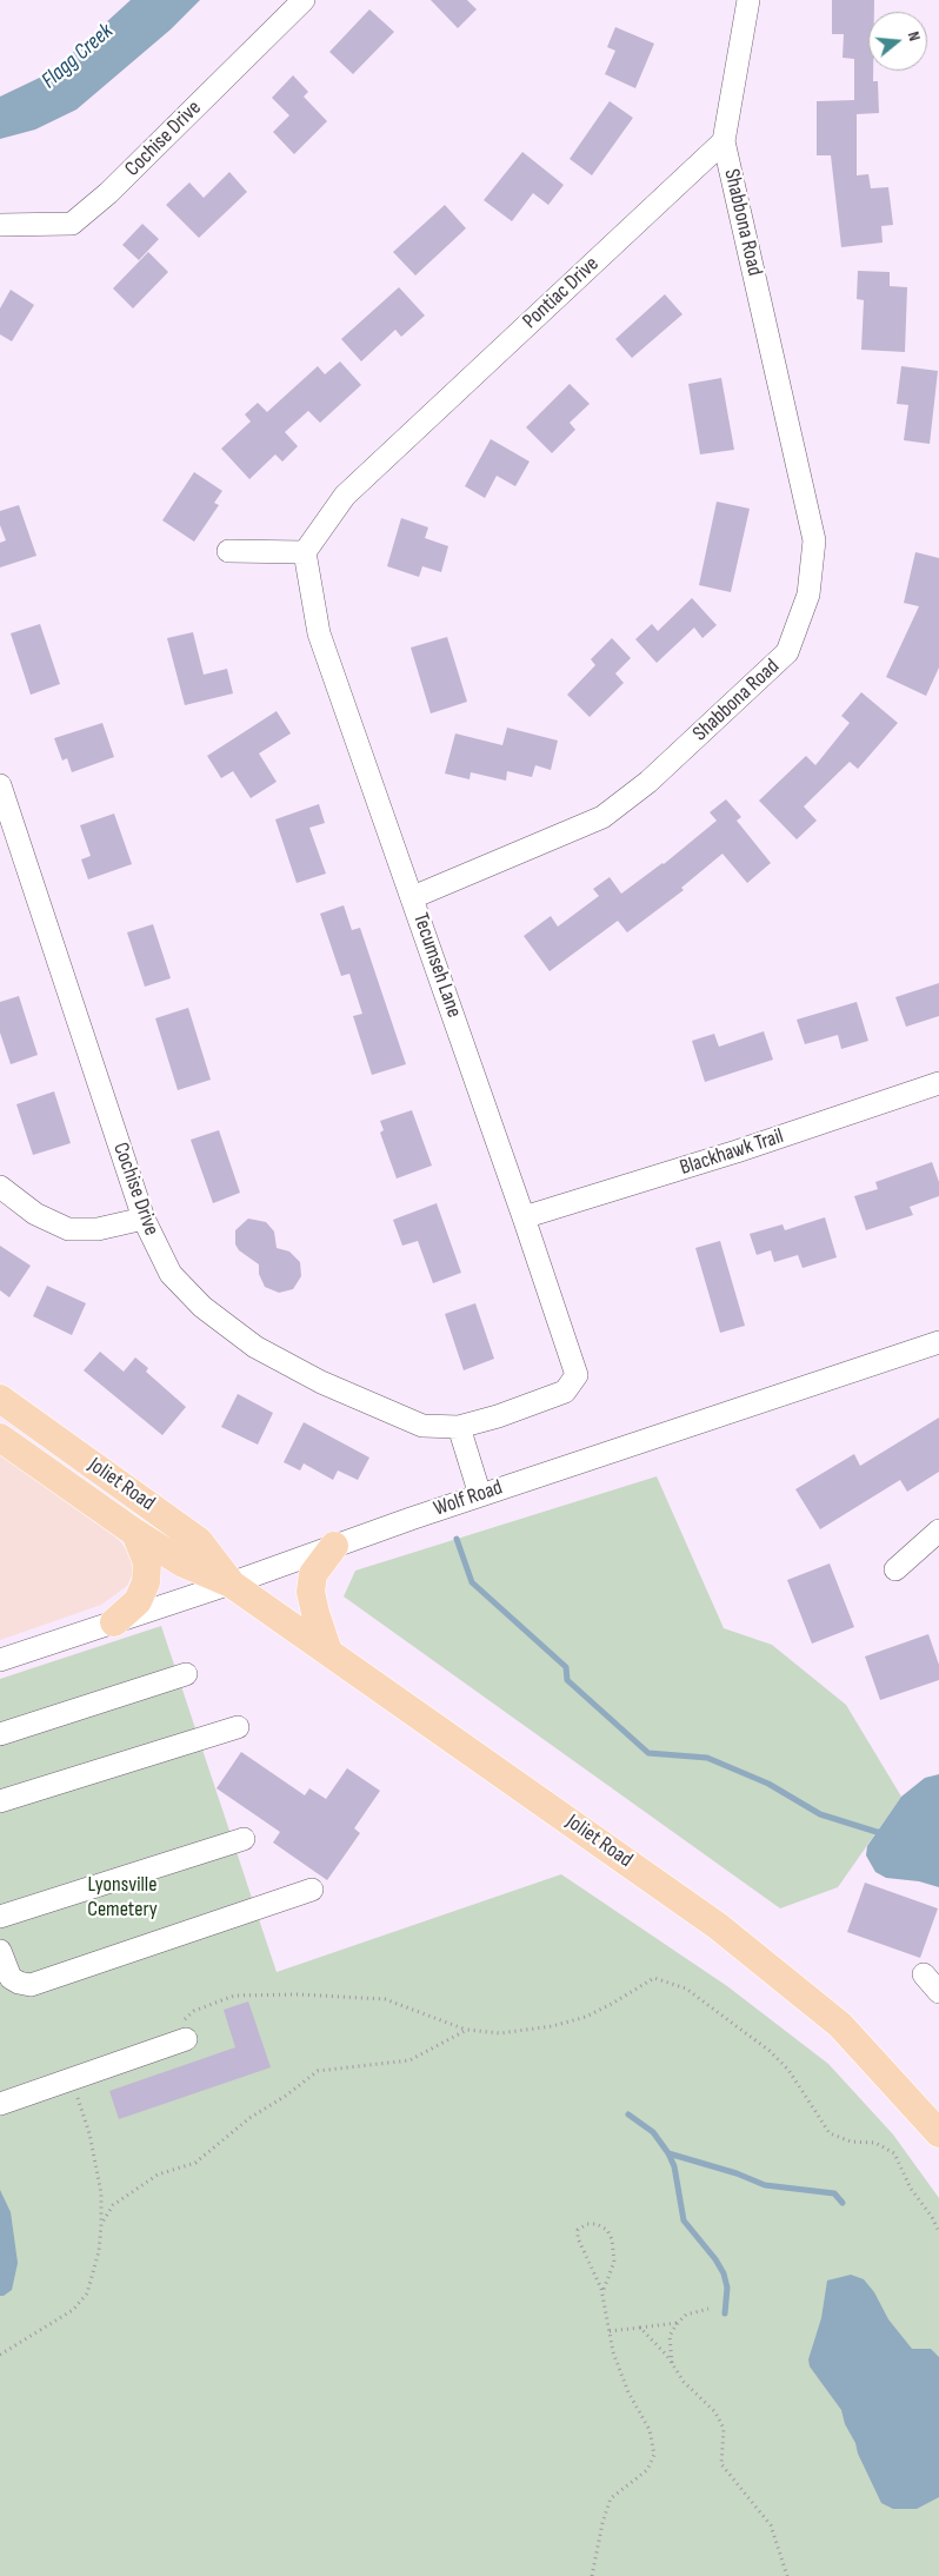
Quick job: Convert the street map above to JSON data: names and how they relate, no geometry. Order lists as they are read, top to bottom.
{
  "streets": {
    "main road": ["Joliet Road"],
    "street": [
      "Cochise Drive",
      "Shabbona Road",
      "Pontiac Drive",
      "Tecumseh Lane",
      "Blackhawk Trail",
      "Wolf Road"
    ]
  },
  "crossings": [
    ["Cochise Drive", "Tecumseh Lane"],
    ["Shabbona Road", "Pontiac Drive"],
    ["Shabbona Road", "Tecumseh Lane"],
    ["Pontiac Drive", "Tecumseh Lane"],
    ["Tecumseh Lane", "Blackhawk Trail"],
    ["Joliet Road", "Wolf Road"]
  ],
  "water": ["Flagg Creek"],
  "parks": ["Lyonsville Cemetery"],
  "north": "right"
}
